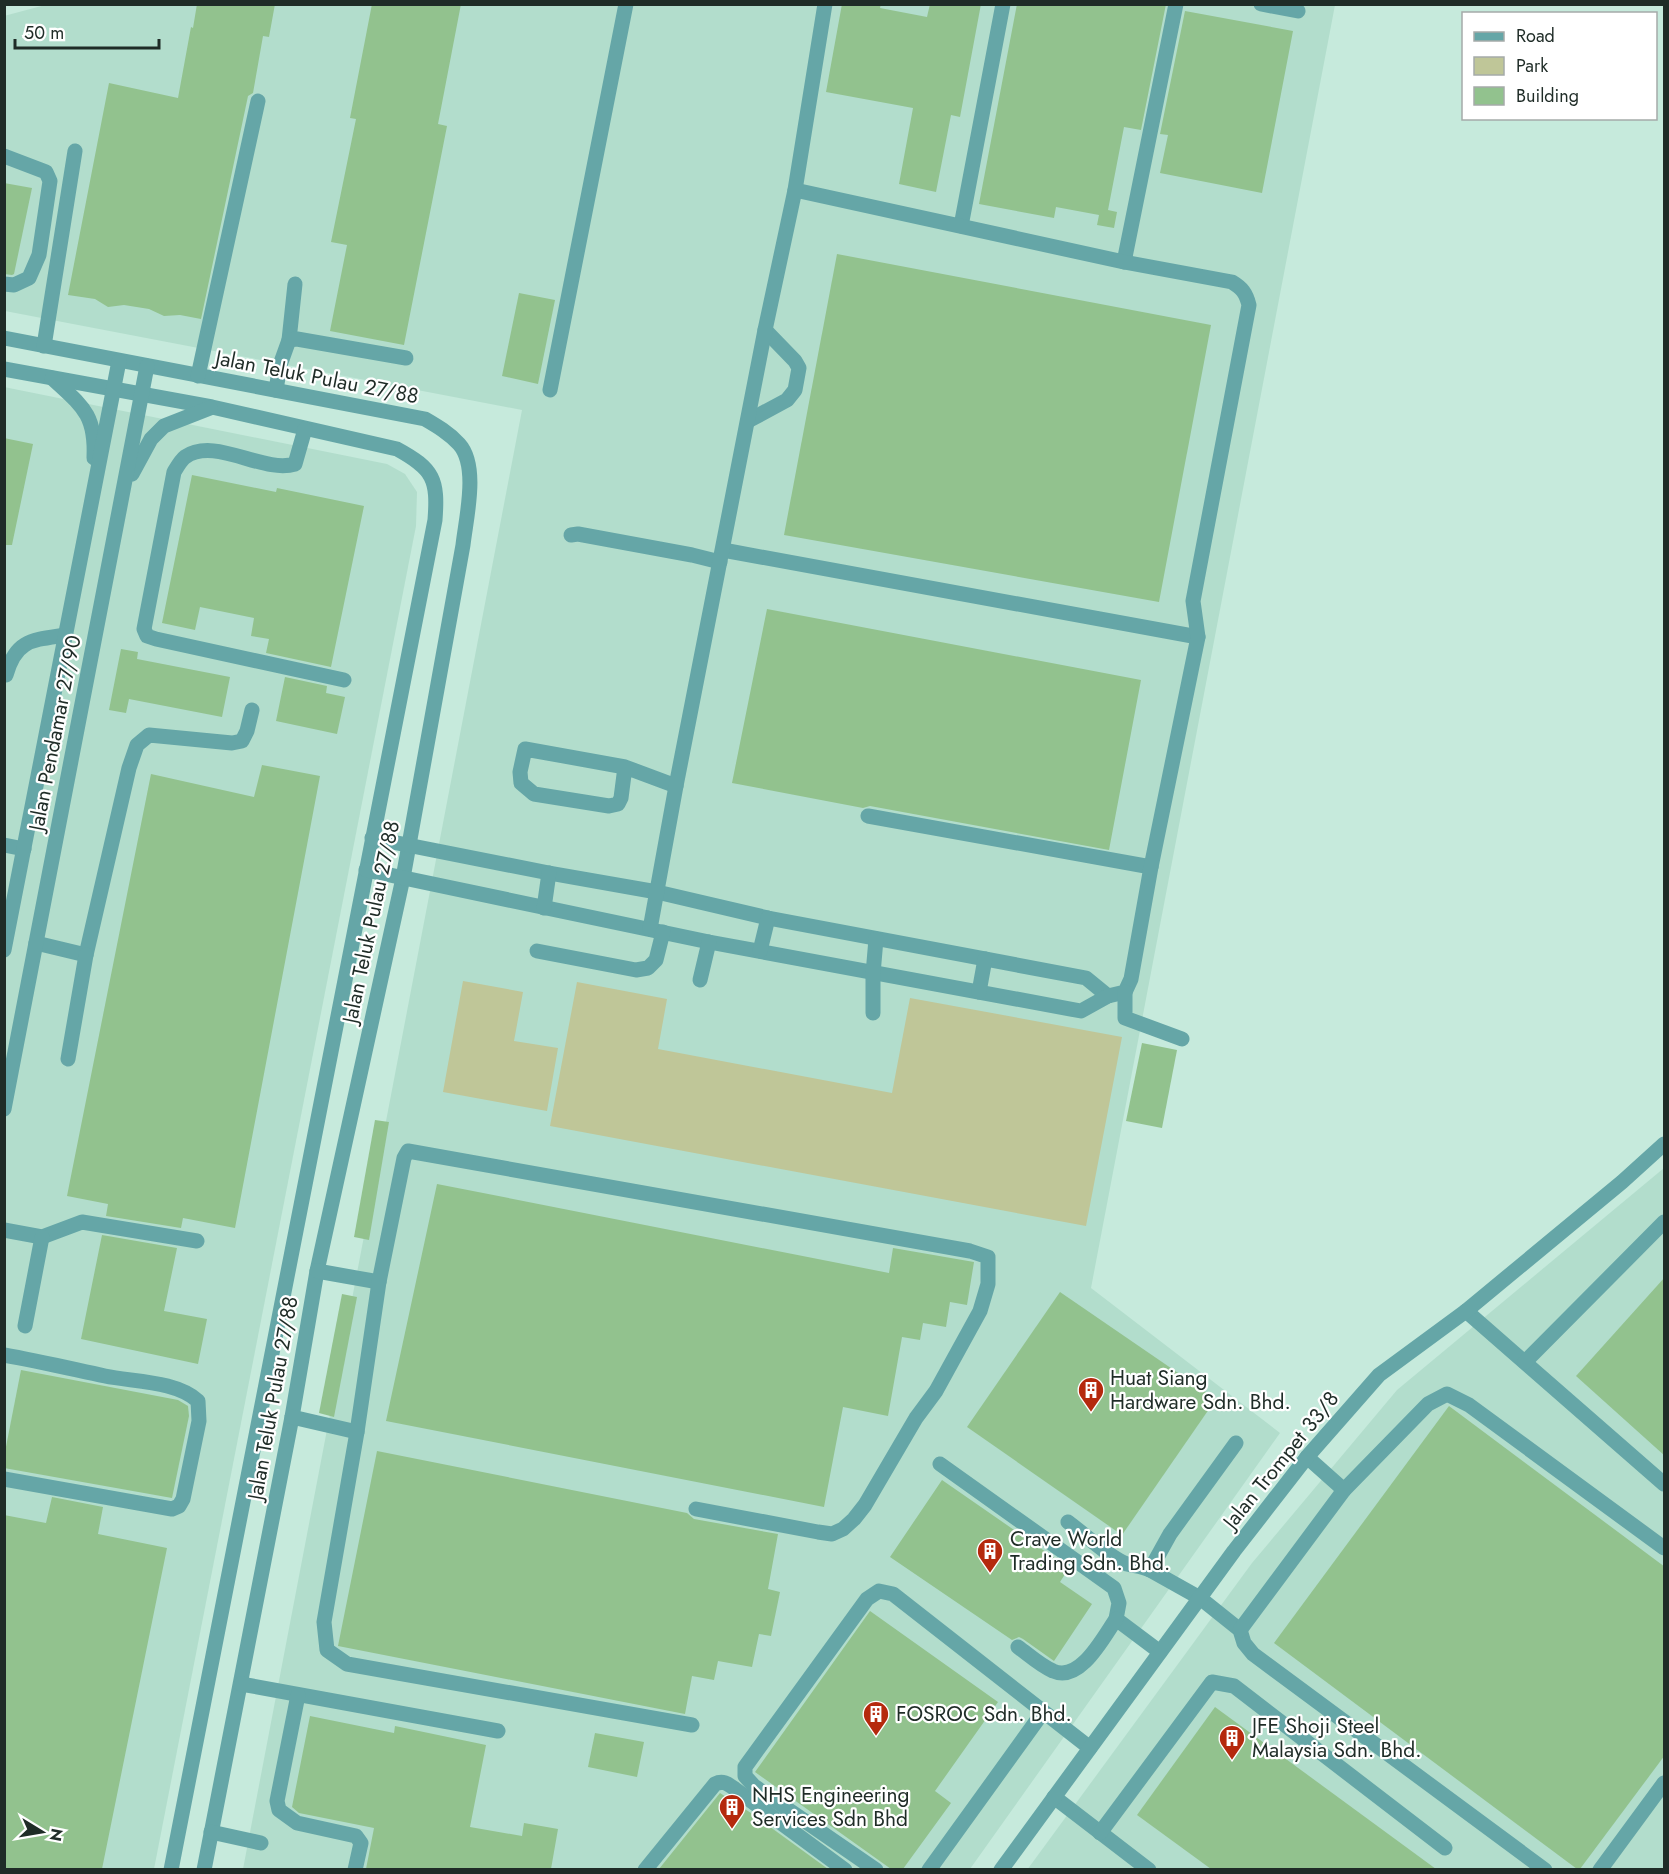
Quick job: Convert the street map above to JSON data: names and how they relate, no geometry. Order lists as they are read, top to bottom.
{
  "streets": {
    "street": ["Jalan Teluk Pulau 27/88", "Jalan Pendamar 27/90", "Jalan Trompet 33/8"]
  },
  "crossings": [
    ["Jalan Teluk Pulau 27/88", "Jalan Pendamar 27/90"]
  ],
  "places": {
    "building": [
      "Huat Siang Hardware Sdn. Bhd.",
      "Crave World Trading Sdn. Bhd.",
      "FOSROC Sdn. Bhd.",
      "JFE Shoji Steel Malaysia Sdn. Bhd.",
      "NHS Engineering Services Sdn Bhd"
    ]
  },
  "legend": ["Road", "Park", "Building"],
  "scale_bar": "50 m",
  "north": "right"
}
